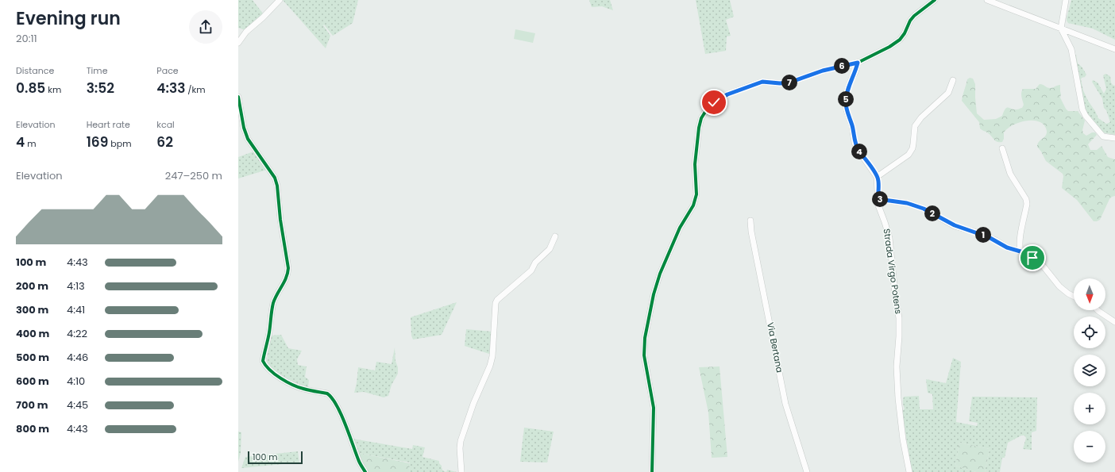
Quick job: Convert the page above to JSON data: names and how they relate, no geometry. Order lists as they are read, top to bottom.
{
  "streets": {
    "street": ["Strada Virgo Potens", "Via Bertana"]
  },
  "scale_bar": "100 m",
  "north": "bottom",
  "page": {
    "heading": ["Evening run", "20:11"],
    "stats": [
      ["Distance", "0.85 km"],
      ["Time", "3:52"],
      ["Pace", "4:33 /km"],
      ["Elevation", "4 m"],
      ["Heart rate", "169 bpm"],
      ["kcal", "62"]
    ],
    "pins": [
      "6",
      "7",
      "5",
      "4",
      "3",
      "2",
      "1"
    ],
    "chart": ["Elevation", "247–250 m"],
    "list": [
      {
        "name": "100 m",
        "note": "4:43"
      },
      {
        "name": "200 m",
        "note": "4:13"
      },
      {
        "name": "300 m",
        "note": "4:41"
      },
      {
        "name": "400 m",
        "note": "4:22"
      },
      {
        "name": "500 m",
        "note": "4:46"
      },
      {
        "name": "600 m",
        "note": "4:10"
      },
      {
        "name": "700 m",
        "note": "4:45"
      },
      {
        "name": "800 m",
        "note": "4:43"
      }
    ],
    "map_buttons": ["+", "−"],
    "scale": "100 m"
  }
}
